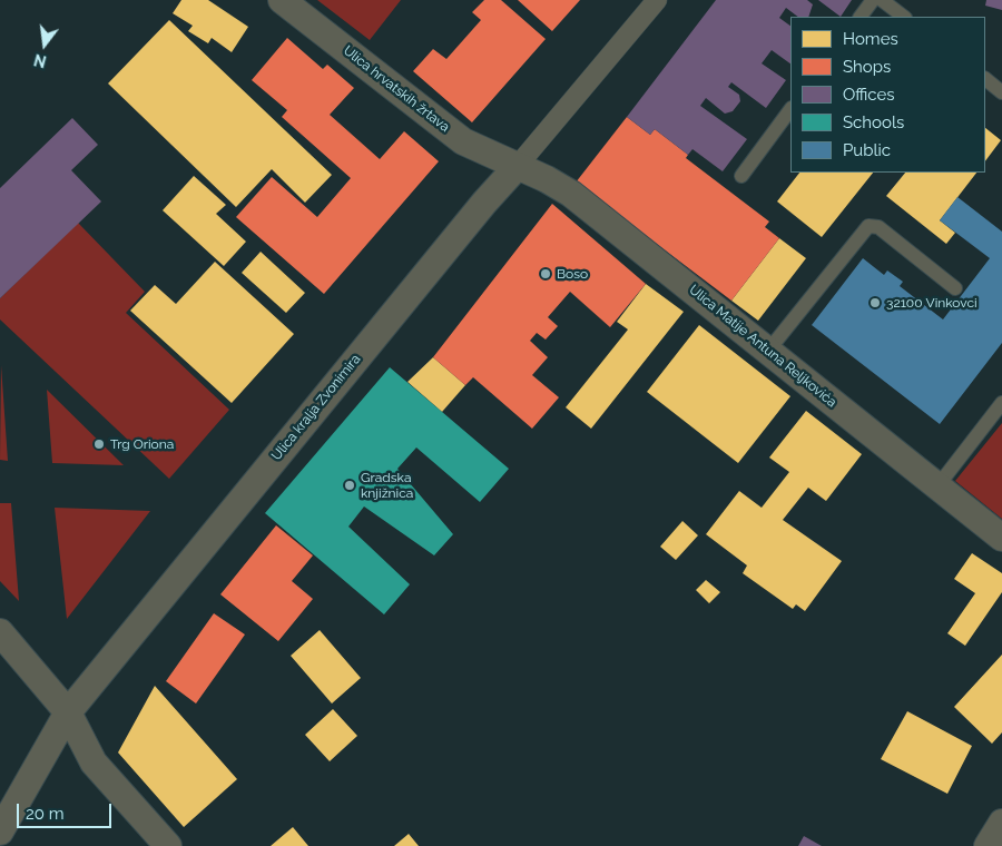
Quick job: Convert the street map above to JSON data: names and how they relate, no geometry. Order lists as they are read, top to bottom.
{
  "streets": {
    "street": ["Ulica hrvatskih žrtava", "Ulica Matije Antuna Reljkovića", "Ulica kralja Zvonimira"]
  },
  "crossings": [
    ["Ulica hrvatskih žrtava", "Ulica Matije Antuna Reljkovića"],
    ["Ulica hrvatskih žrtava", "Ulica kralja Zvonimira"],
    ["Ulica Matije Antuna Reljkovića", "Ulica kralja Zvonimira"]
  ],
  "places": [
    "Boso",
    "32100 Vinkovci",
    "Trg Oriona",
    "Gradska knjižnica"
  ],
  "legend": [
    "Homes",
    "Shops",
    "Offices",
    "Schools",
    "Public"
  ],
  "scale_bar": "20 m",
  "north": "bottom"
}
